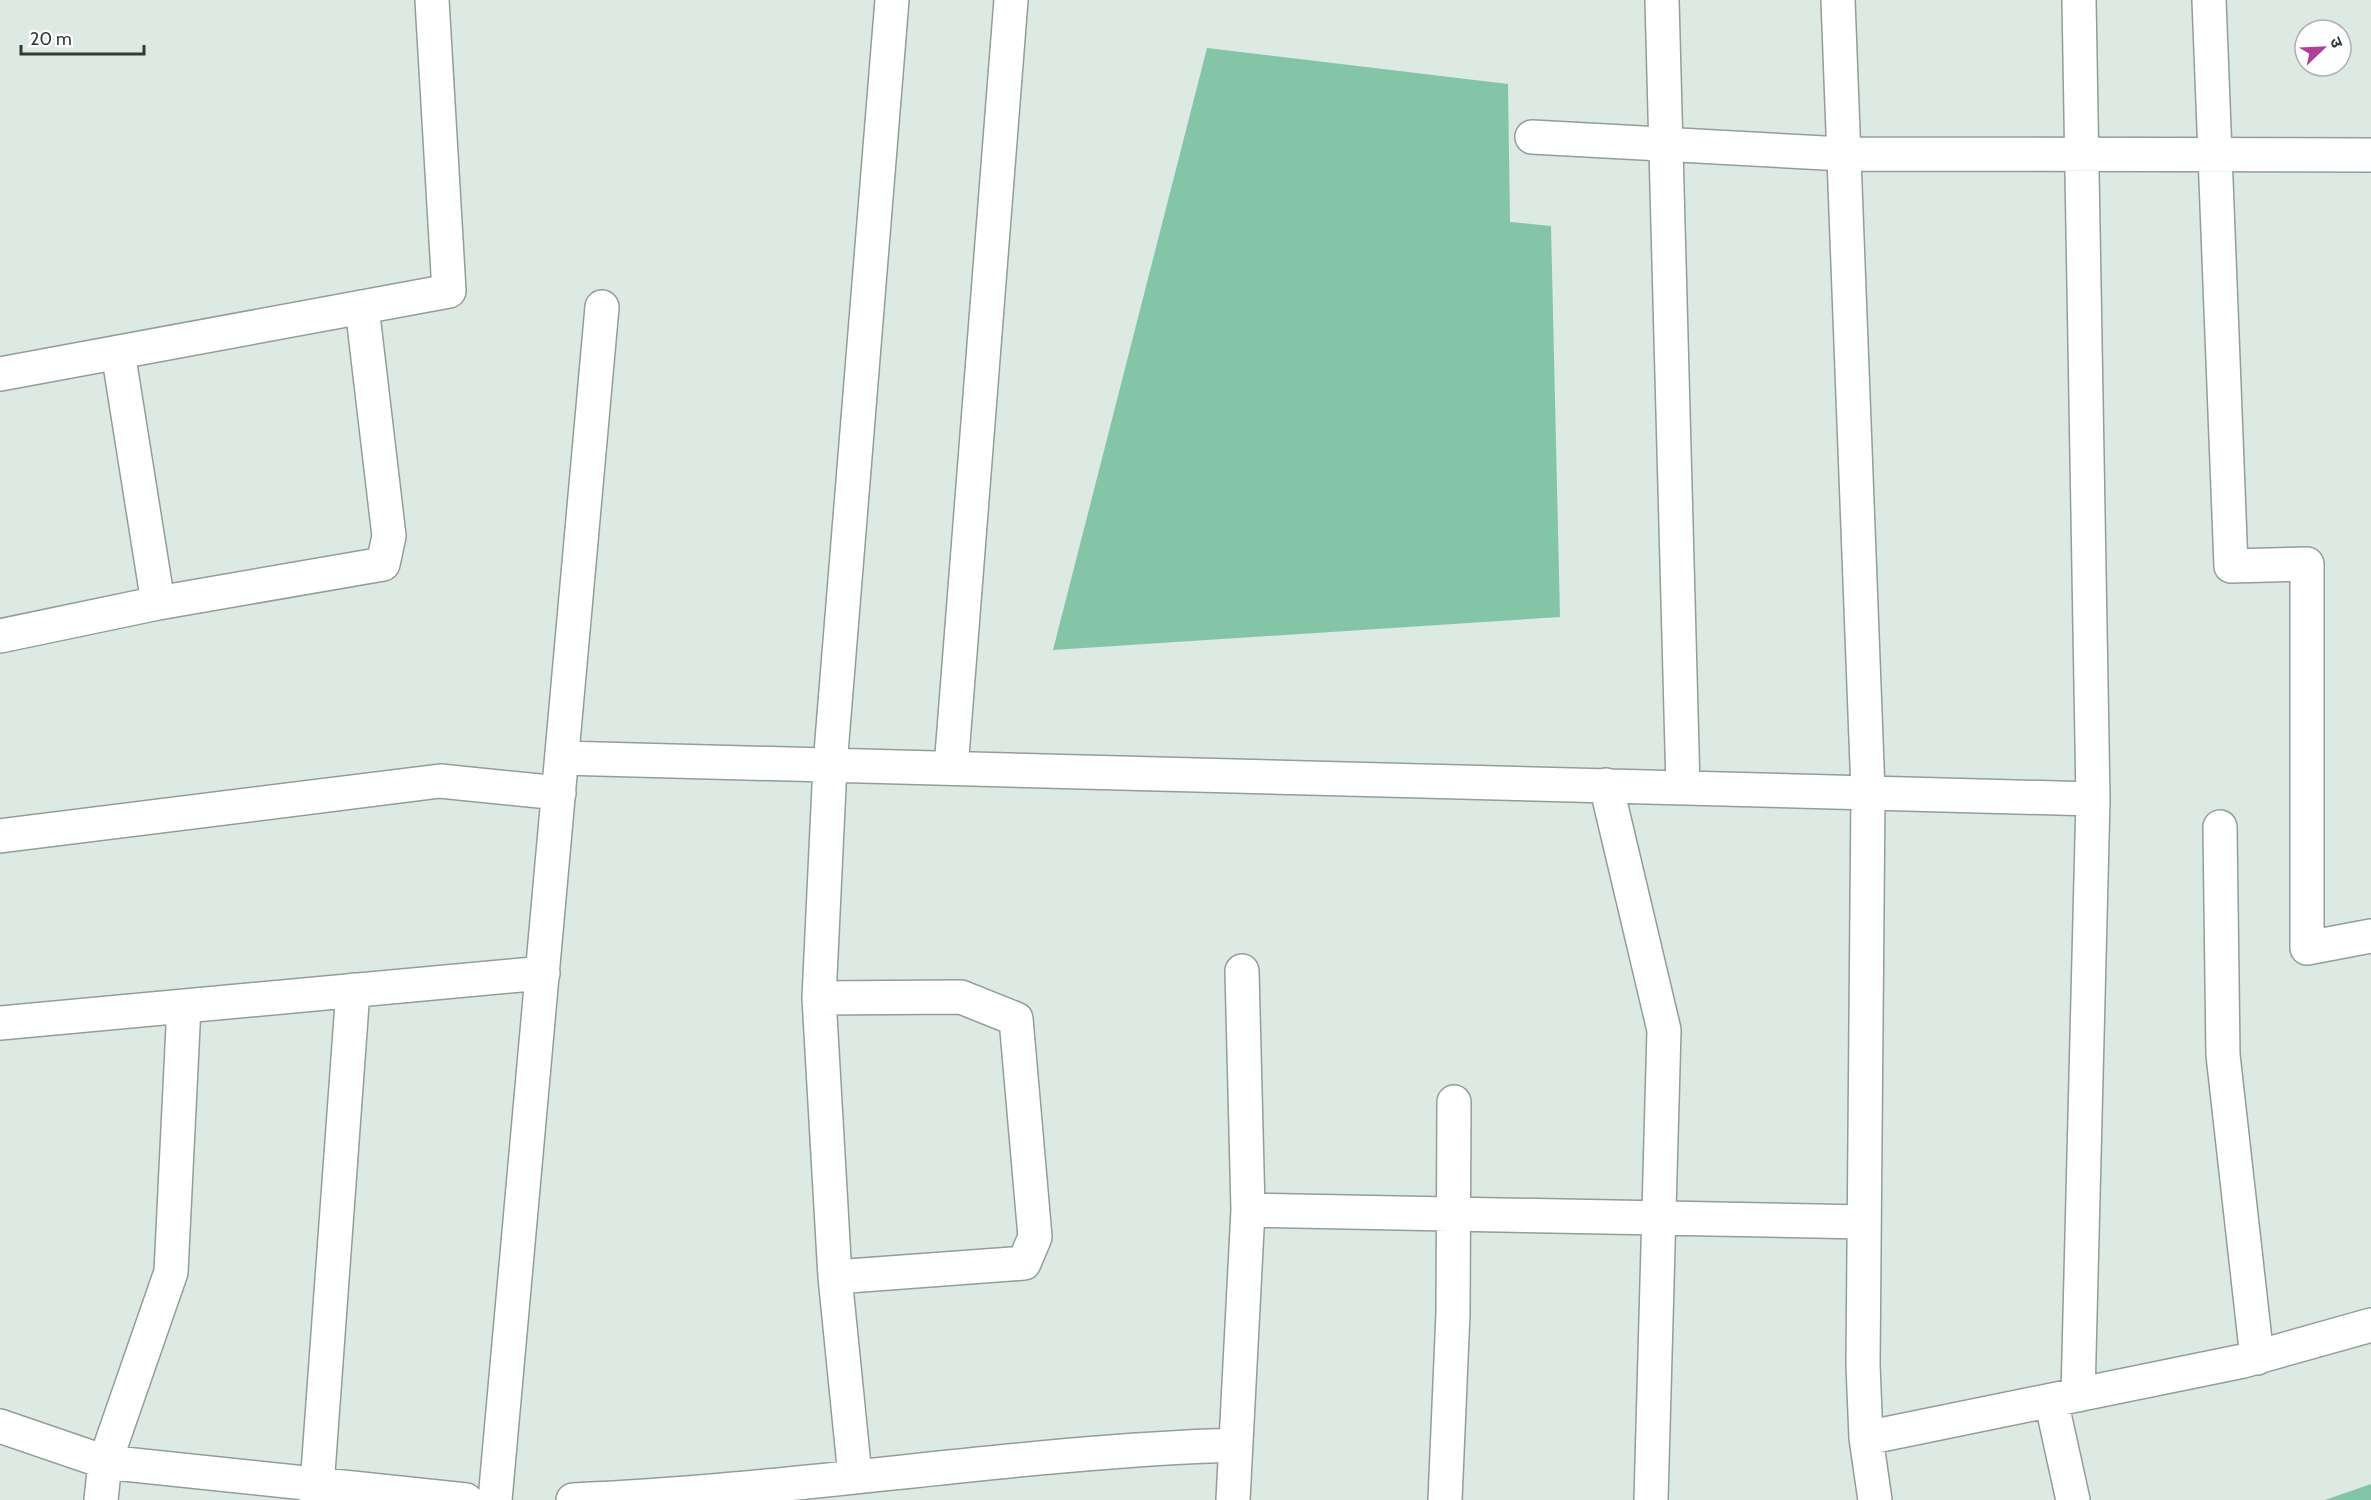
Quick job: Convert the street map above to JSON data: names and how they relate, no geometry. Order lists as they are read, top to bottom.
{
  "scale_bar": "20 m",
  "north": "top right"
}
